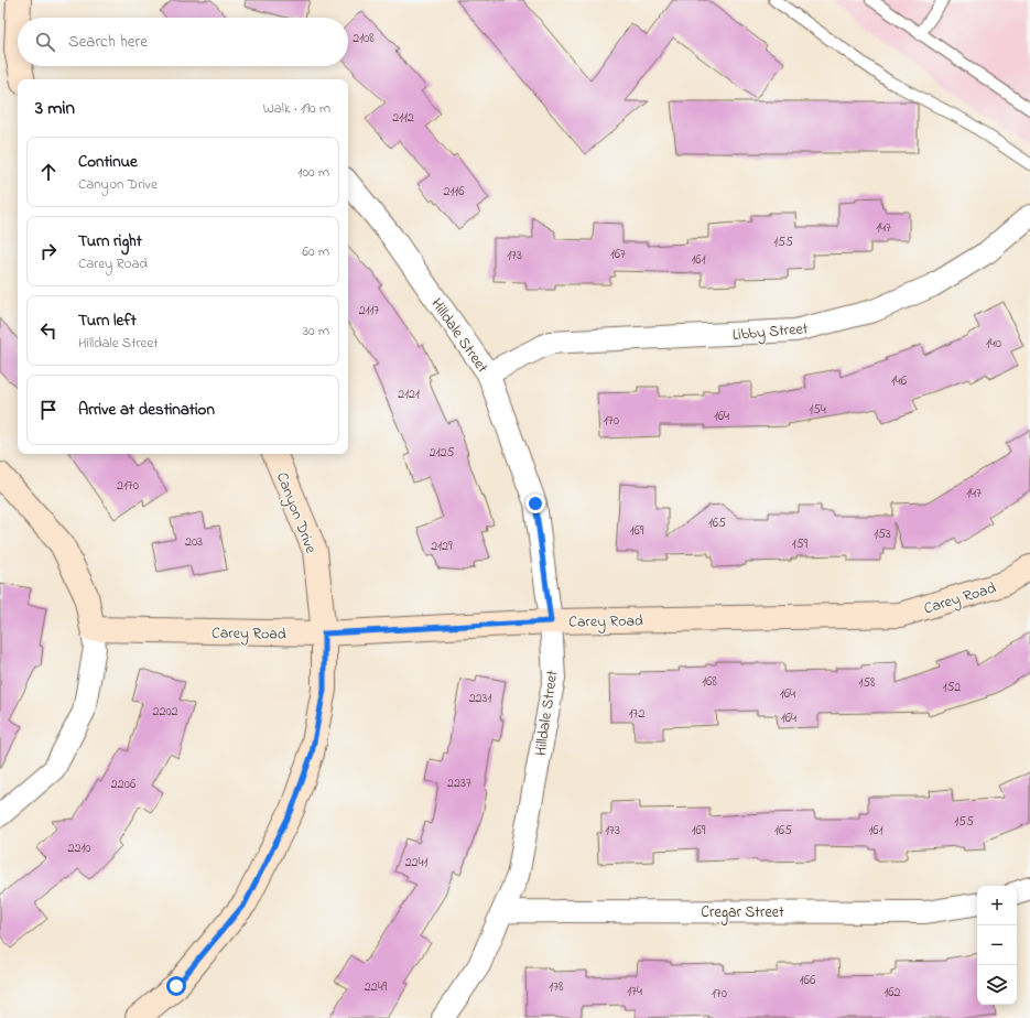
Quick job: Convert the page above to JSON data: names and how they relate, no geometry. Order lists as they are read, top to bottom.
{
  "streets": {
    "street": [
      "Libby Street",
      "Hilldale Street",
      "Canyon Drive",
      "Carey Road",
      "Cregar Street"
    ]
  },
  "crossings": [
    ["Libby Street", "Hilldale Street"],
    ["Hilldale Street", "Carey Road"],
    ["Hilldale Street", "Cregar Street"],
    ["Canyon Drive", "Carey Road"]
  ],
  "house_numbers": [
    "2108",
    "2112",
    "2116",
    "147",
    "155",
    "167",
    "173",
    "161",
    "2117",
    "140",
    "146",
    "2121",
    "154",
    "164",
    "170",
    "2125",
    "2170",
    "147",
    "165",
    "169",
    "153",
    "203",
    "159",
    "2129",
    "168",
    "158",
    "152",
    "164",
    "2231",
    "2202",
    "172",
    "164",
    "2237",
    "2206",
    "155",
    "173",
    "169",
    "165",
    "161",
    "2210",
    "2241",
    "166",
    "2249",
    "178",
    "174",
    "162",
    "170"
  ],
  "page": {
    "search": "Search here",
    "heading": ["3 min", "Walk · 190 m"],
    "list": [
      ["Continue", "Canyon Drive", "100 m"],
      ["Turn right", "Carey Road", "60 m"],
      ["Turn left", "Hilldale Street", "30 m"],
      "Arrive at destination"
    ],
    "map_buttons": ["+", "−"]
  }
}
